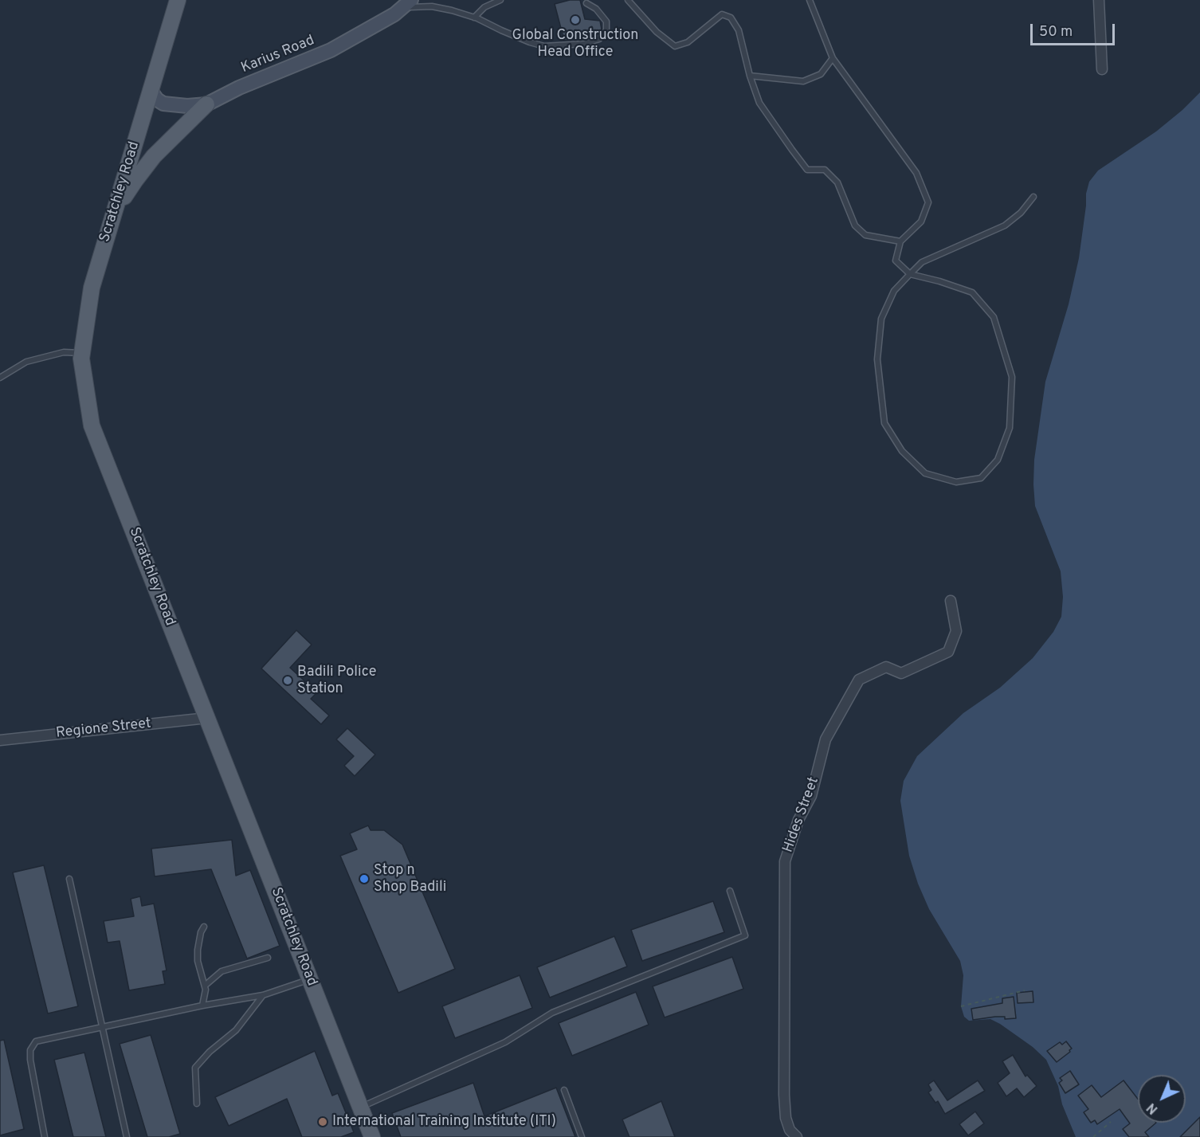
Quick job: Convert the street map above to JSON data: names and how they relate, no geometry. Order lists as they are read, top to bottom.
{
  "streets": {
    "main road": ["Scratchley Road"],
    "street": ["Karius Road", "Regione Street", "Hides Street"]
  },
  "crossings": [
    ["Karius Road", "Scratchley Road"],
    ["Scratchley Road", "Regione Street"]
  ],
  "places": [
    "Global Construction Head Office",
    "Badili Police Station",
    "Stop n Shop Badili",
    "International Training Institute (ITI)"
  ],
  "scale_bar": "50 m",
  "north": "bottom left"
}
